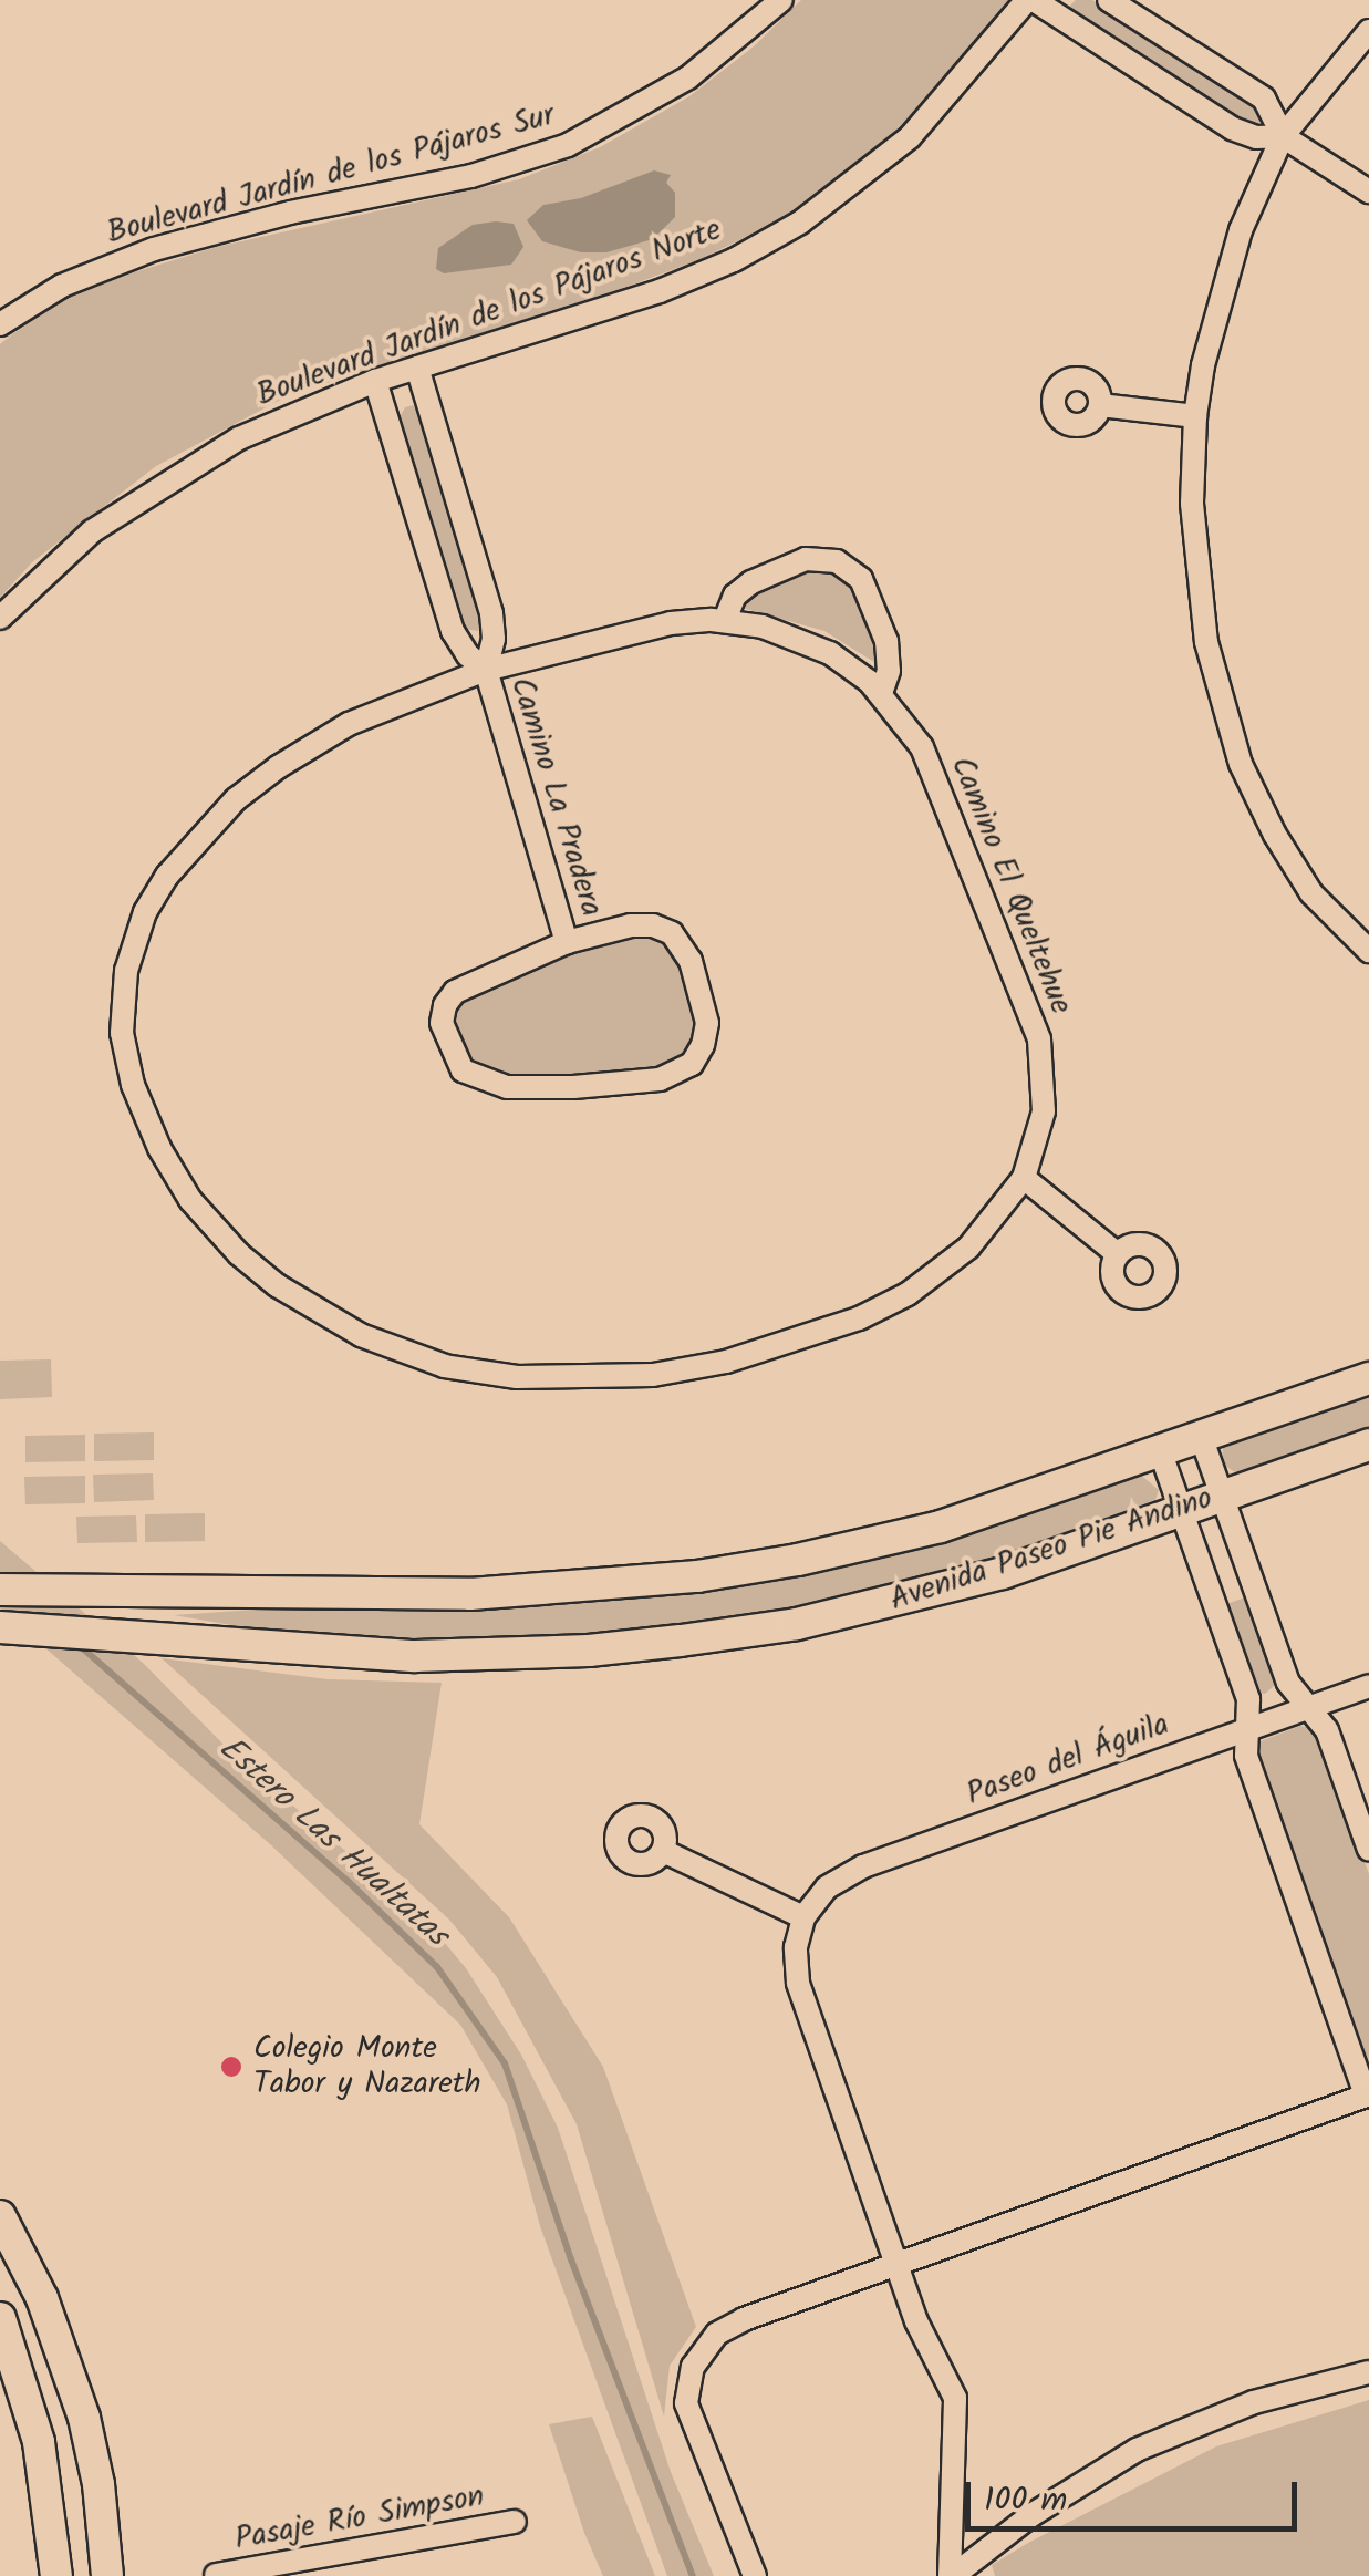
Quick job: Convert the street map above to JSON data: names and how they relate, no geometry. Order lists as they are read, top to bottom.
{
  "streets": {
    "main road": ["Avenida Paseo Pie Andino"],
    "street": [
      "Boulevard Jardín de los Pájaros Sur",
      "Boulevard Jardín de los Pájaros Norte",
      "Camino La Pradera",
      "Camino El Queltehue",
      "Paseo del Águila",
      "Pasaje Río Simpson"
    ]
  },
  "crossings": [
    ["Boulevard Jardín de los Pájaros Norte", "Camino La Pradera"],
    ["Camino La Pradera", "Camino El Queltehue"]
  ],
  "water": ["Estero Las Hualtatas"],
  "places": ["Colegio Monte Tabor y Nazareth"],
  "scale_bar": "100 m"
}
